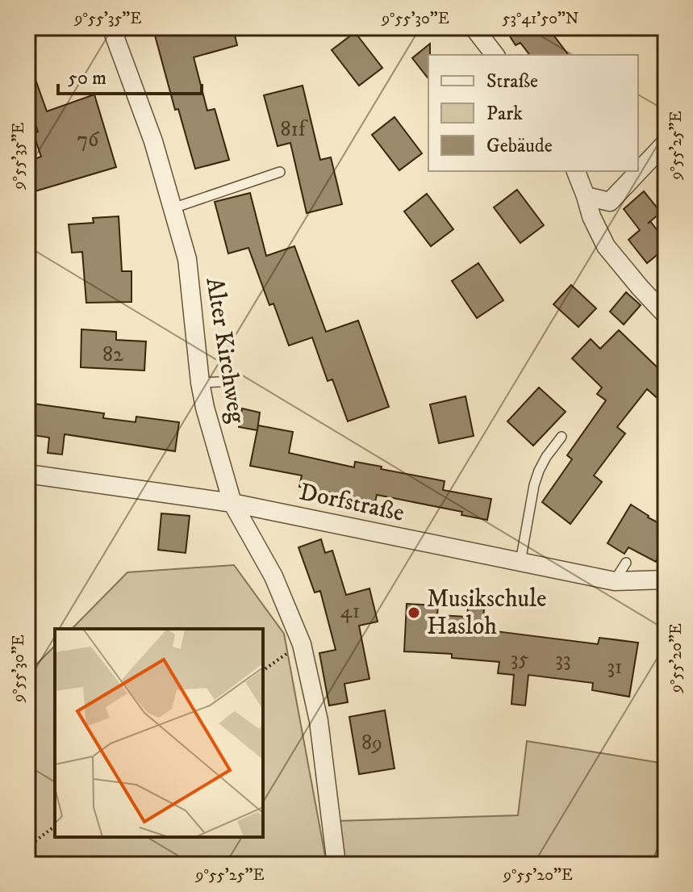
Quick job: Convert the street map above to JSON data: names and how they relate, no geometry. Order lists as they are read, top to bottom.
{
  "streets": {
    "street": ["Alter Kirchweg", "Dorfstraße"]
  },
  "crossings": [
    ["Alter Kirchweg", "Dorfstraße"]
  ],
  "places": ["Musikschule Hasloh"],
  "house_numbers": [
    "81f",
    "76",
    "82",
    "41",
    "35",
    "33",
    "31",
    "89"
  ],
  "legend": ["Straße", "Park", "Gebäude"],
  "scale_bar": "50 m",
  "coordinates": [
    "9°55'35\"E",
    "9°55'30\"E",
    "53°41'50\"N",
    "9°55'25\"E",
    "9°55'20\"E"
  ]
}
